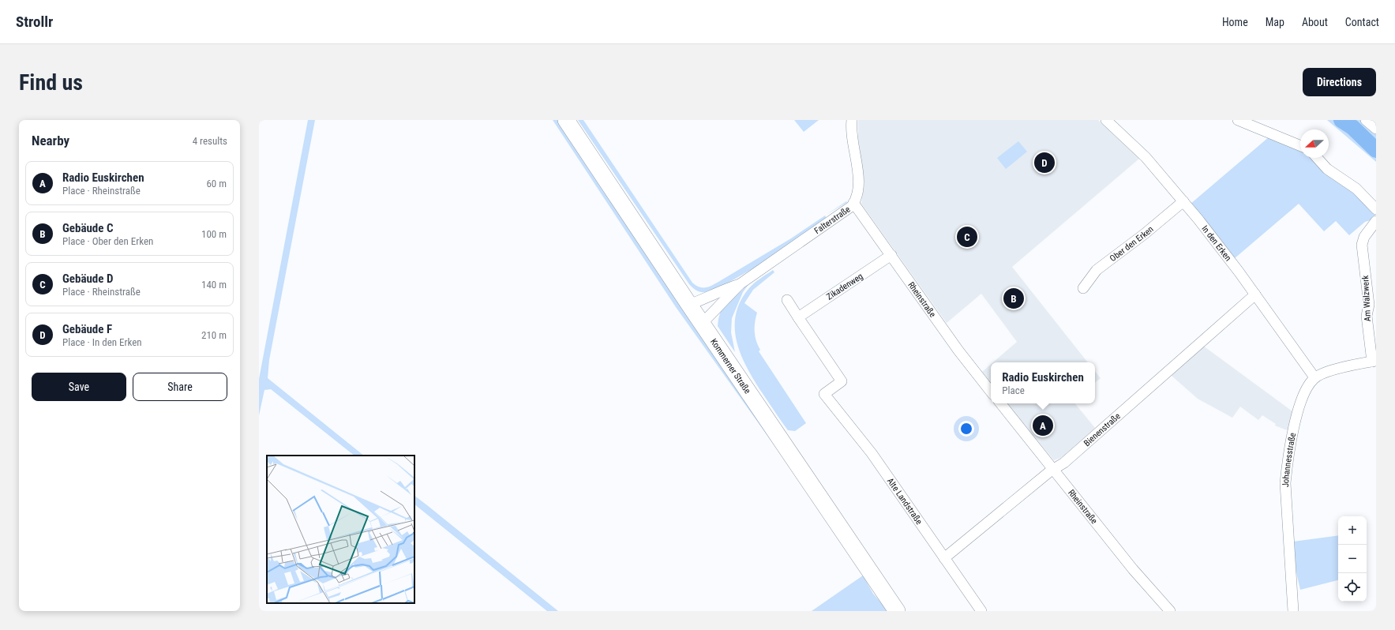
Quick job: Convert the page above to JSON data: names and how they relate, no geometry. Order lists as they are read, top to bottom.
{
  "streets": {
    "main road": ["Kommerner Straße"],
    "street": [
      "Falterstraße",
      "Ober den Erken",
      "In den Erken",
      "Zikadenweg",
      "Am Walzwerk",
      "Rheinstraße",
      "Bienenstraße",
      "Johannesstraße",
      "Alte Landstraße"
    ]
  },
  "crossings": [
    ["Falterstraße", "Rheinstraße"],
    ["Falterstraße", "Kommerner Straße"],
    ["Ober den Erken", "In den Erken"],
    ["In den Erken", "Bienenstraße"],
    ["In den Erken", "Johannesstraße"],
    ["Zikadenweg", "Rheinstraße"],
    ["Zikadenweg", "Alte Landstraße"],
    ["Rheinstraße", "Bienenstraße"],
    ["Bienenstraße", "Alte Landstraße"]
  ],
  "north": "left",
  "page": {
    "header": "Strollr",
    "nav": [
      "Home",
      "Map",
      "About",
      "Contact"
    ],
    "buttons": [
      "Directions",
      ["Save", "Share"]
    ],
    "title": "Find us",
    "heading": ["Nearby", "4 results"],
    "pins": [
      "D",
      "C",
      "B",
      "A"
    ],
    "list": [
      {
        "mark": "A",
        "name": "Radio Euskirchen",
        "note": "Place · Rheinstraße",
        "value": "60 m"
      },
      {
        "mark": "B",
        "name": "Gebäude C",
        "note": "Place · Ober den Erken",
        "value": "100 m"
      },
      {
        "mark": "C",
        "name": "Gebäude D",
        "note": "Place · Rheinstraße",
        "value": "140 m"
      },
      {
        "mark": "D",
        "name": "Gebäude F",
        "note": "Place · In den Erken",
        "value": "210 m"
      }
    ],
    "popup": ["Radio Euskirchen", "Place"],
    "map_buttons": ["+", "−"]
  }
}
